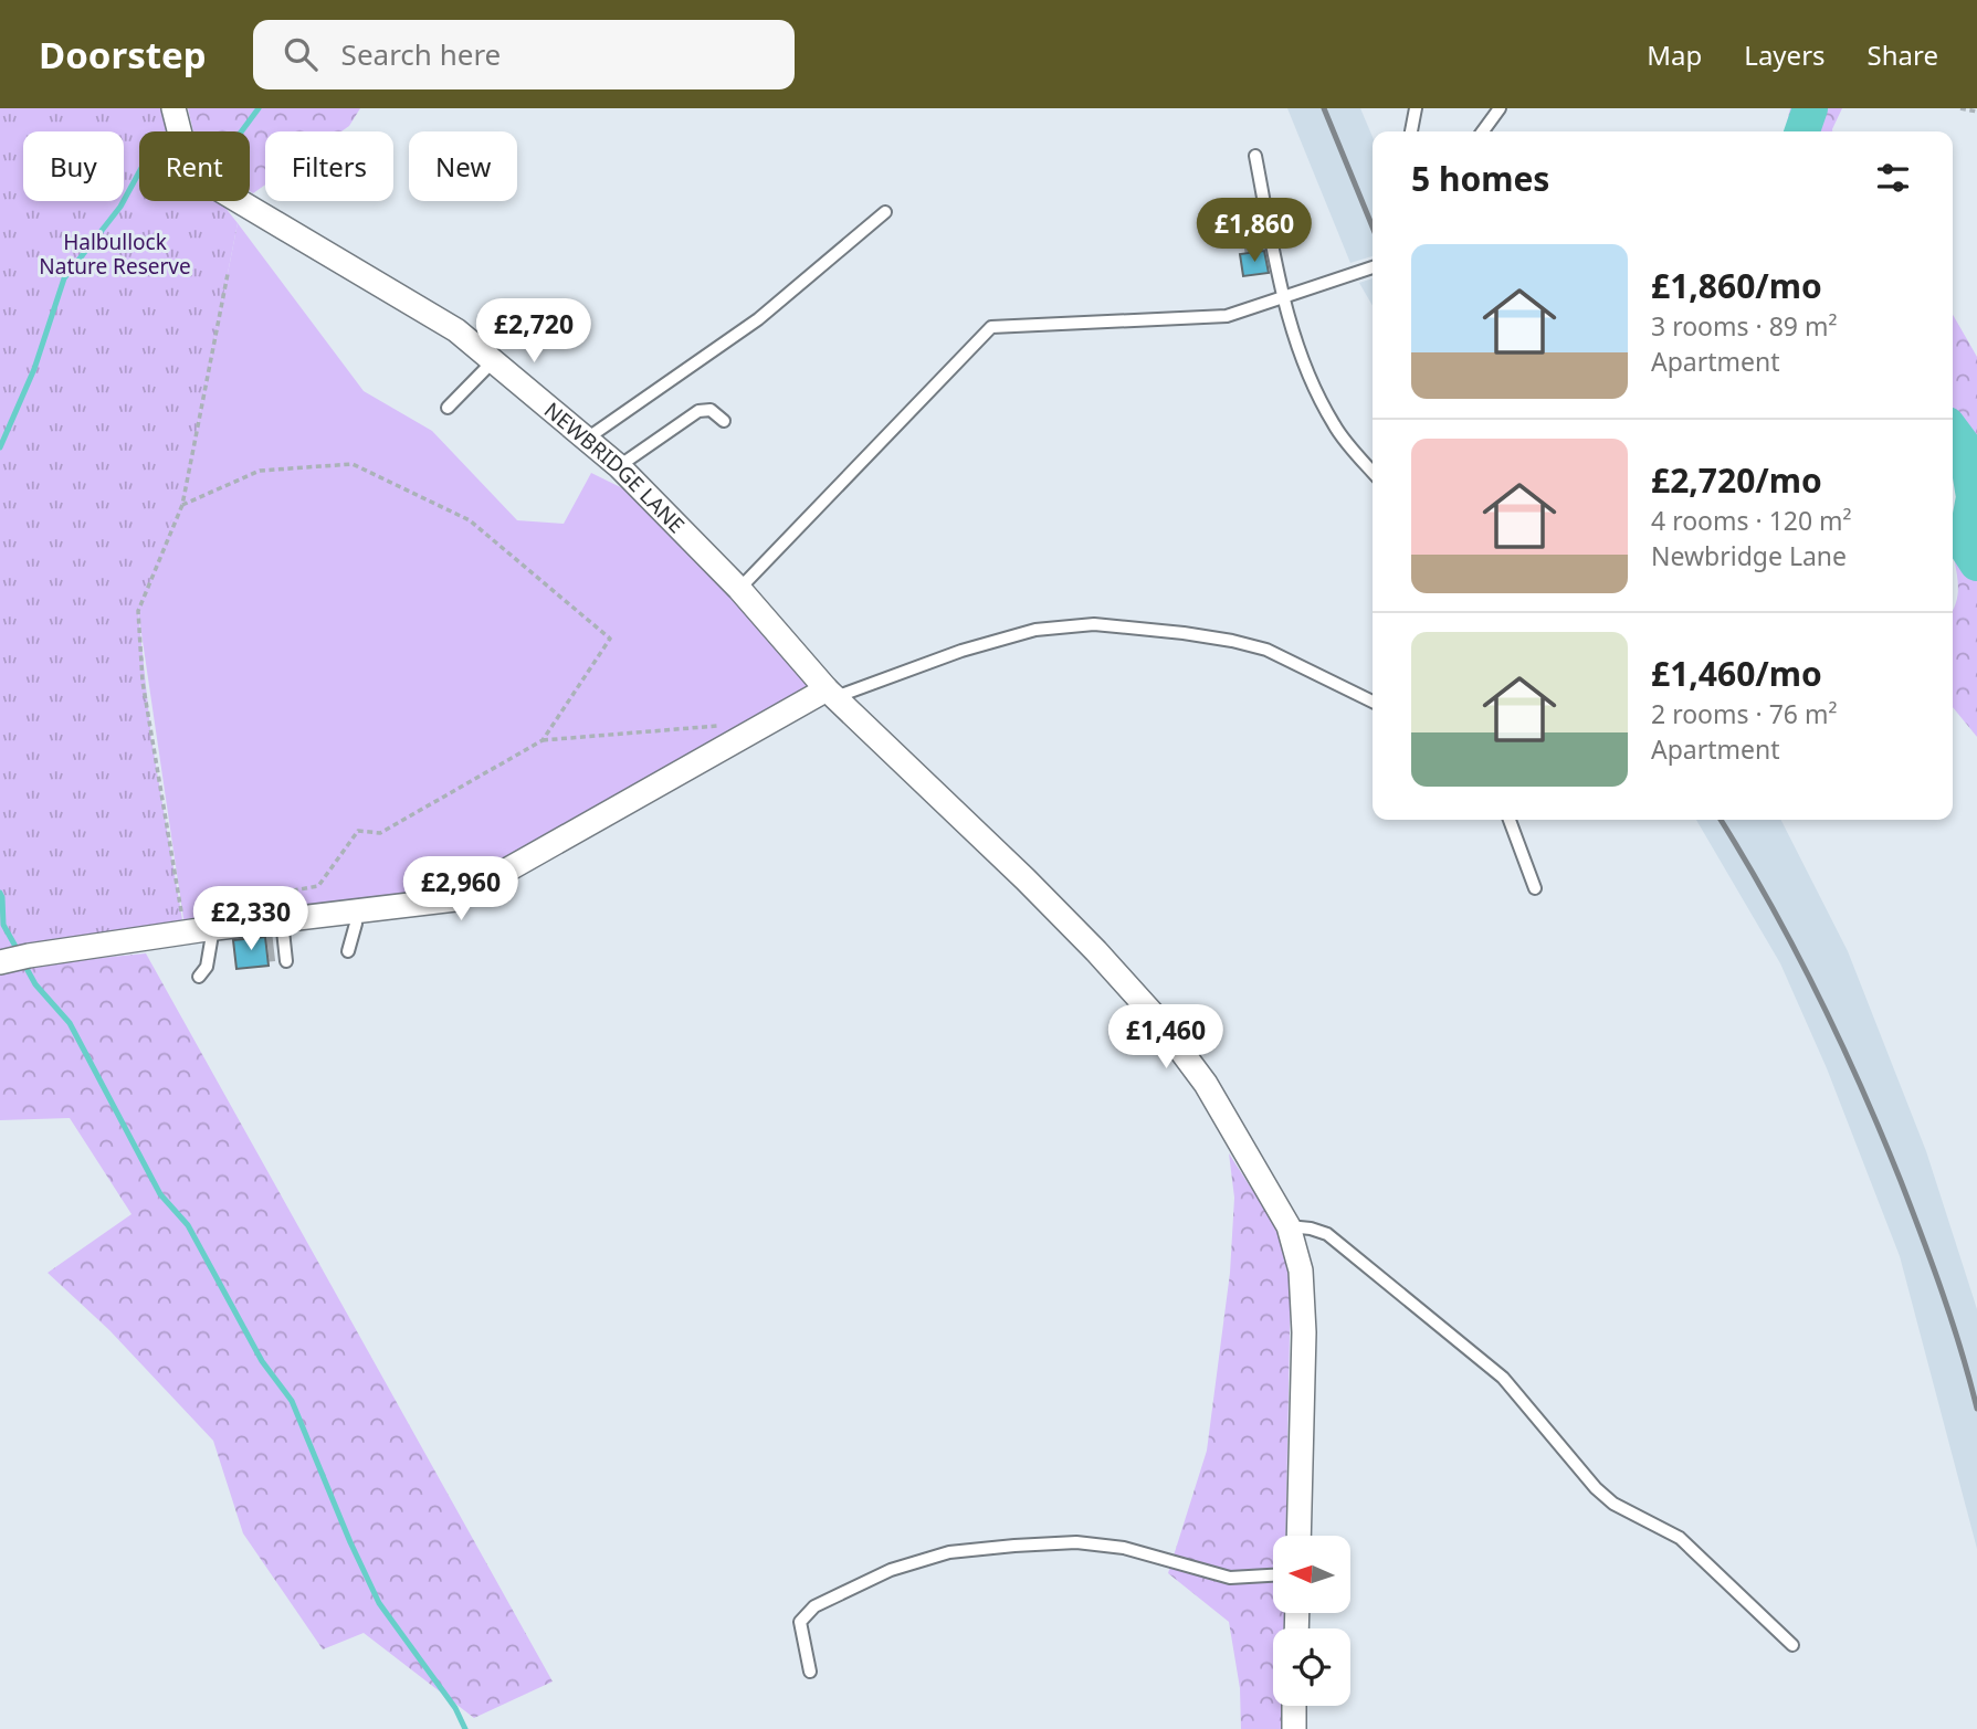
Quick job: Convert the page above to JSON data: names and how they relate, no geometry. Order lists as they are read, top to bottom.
{
  "streets": {
    "street": ["NEWBRIDGE LANE"]
  },
  "parks": ["Halbullock Nature Reserve"],
  "north": "left",
  "page": {
    "header": "Doorstep",
    "search": "Search here",
    "nav": ["Map", "Layers", "Share"],
    "chip": [
      "Buy",
      "Rent",
      "Filters",
      "New"
    ],
    "heading": "5 homes",
    "price": [
      "£1,860",
      "£2,720",
      "£2,960",
      "£2,330",
      "£1,460"
    ],
    "list": [
      {
        "name": "£1,860/mo",
        "note": "3 rooms · 89 m² · Apartment"
      },
      {
        "name": "£2,720/mo",
        "note": "4 rooms · 120 m² · Newbridge Lane"
      },
      {
        "name": "£1,460/mo",
        "note": "2 rooms · 76 m² · Apartment"
      }
    ]
  }
}
